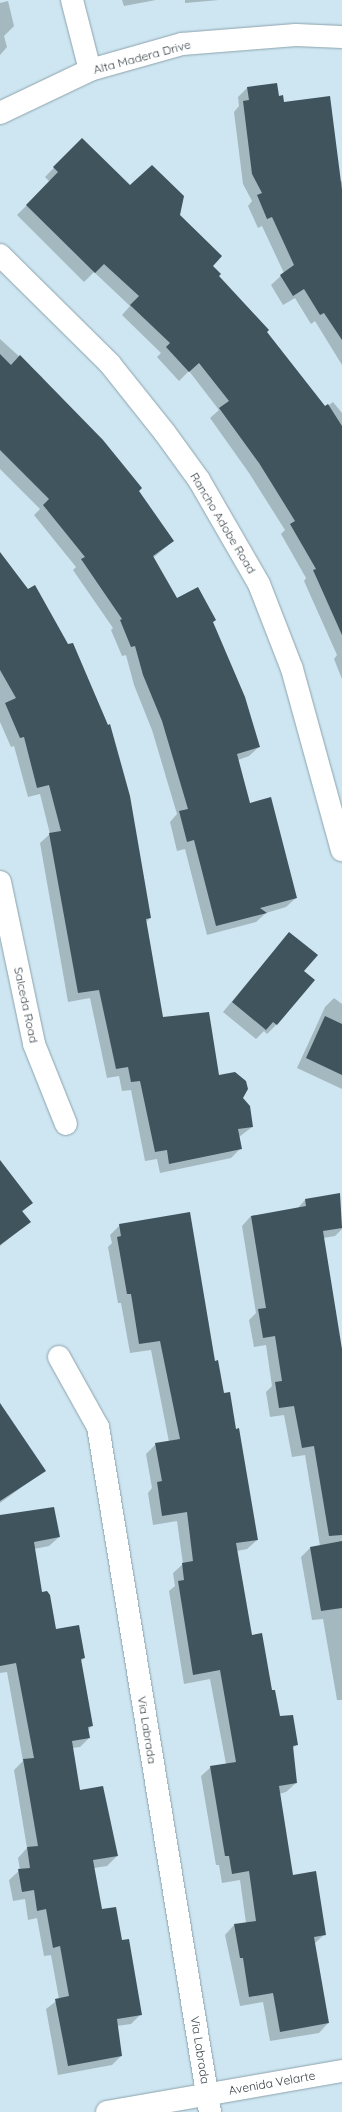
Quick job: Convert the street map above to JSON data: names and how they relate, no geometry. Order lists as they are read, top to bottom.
{
  "streets": {
    "street": [
      "Alta Madera Drive",
      "Rancho Adobe Road",
      "Salceda Road",
      "Via Labrada",
      "Avenida Velarte"
    ]
  },
  "crossings": [
    ["Via Labrada", "Avenida Velarte"]
  ]
}
